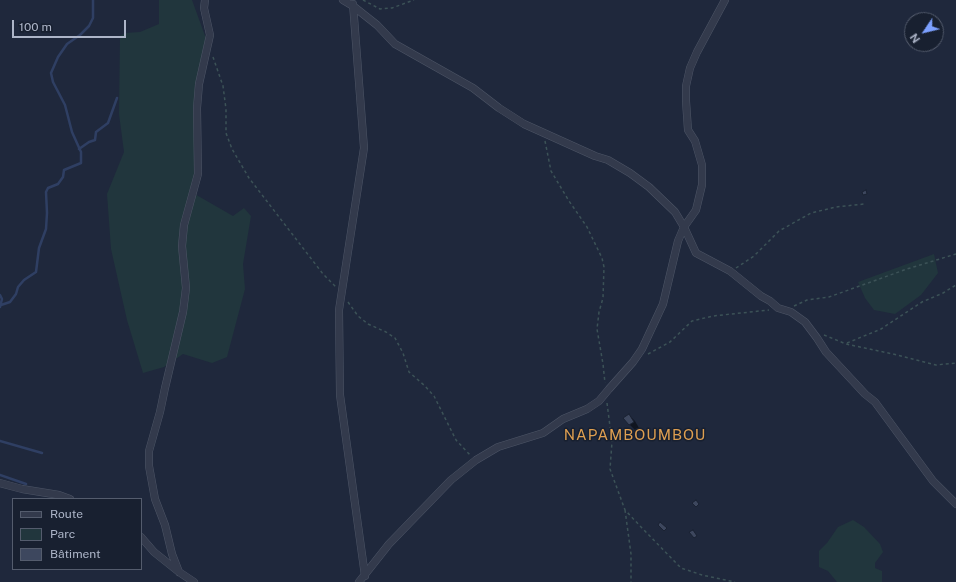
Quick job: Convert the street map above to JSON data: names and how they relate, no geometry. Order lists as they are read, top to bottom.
{
  "districts": ["NAPAMBOUMBOU"],
  "legend": ["Route", "Parc", "Bâtiment"],
  "scale_bar": "100 m",
  "north": "bottom left"
}
